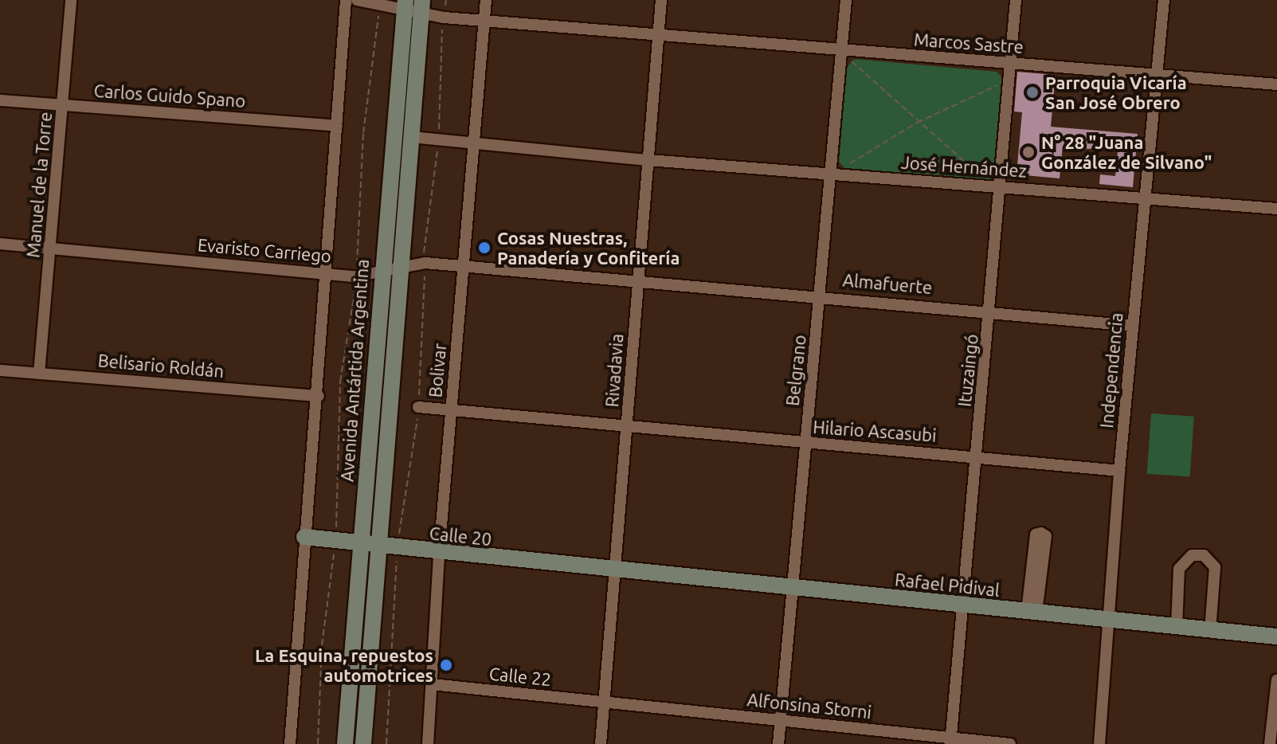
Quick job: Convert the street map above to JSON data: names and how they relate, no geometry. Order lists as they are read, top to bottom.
{
  "streets": {
    "main road": ["Avenida Antártida Argentina", "Calle 20", "Rafael Pidival"],
    "street": [
      "Marcos Sastre",
      "Carlos Guido Spano",
      "José Hernández",
      "Manuel de la Torre",
      "Evaristo Carriego",
      "Almafuerte",
      "Belisario Roldán",
      "Bolivar",
      "Rivadavia",
      "Belgrano",
      "Ituzaingó",
      "Independencia",
      "Hilario Ascasubi",
      "Calle 22",
      "Alfonsina Storni"
    ]
  },
  "crossings": [
    ["Marcos Sastre", "Avenida Antártida Argentina"],
    ["Marcos Sastre", "Bolivar"],
    ["Marcos Sastre", "Rivadavia"],
    ["Marcos Sastre", "Belgrano"],
    ["Marcos Sastre", "Ituzaingó"],
    ["Marcos Sastre", "Independencia"],
    ["Carlos Guido Spano", "Manuel de la Torre"],
    ["José Hernández", "Rivadavia"],
    ["José Hernández", "Belgrano"],
    ["José Hernández", "Ituzaingó"],
    ["José Hernández", "Independencia"],
    ["Manuel de la Torre", "Evaristo Carriego"],
    ["Manuel de la Torre", "Belisario Roldán"],
    ["Evaristo Carriego", "Almafuerte"],
    ["Evaristo Carriego", "Avenida Antártida Argentina"],
    ["Evaristo Carriego", "Bolivar"],
    ["Evaristo Carriego", "Rivadavia"],
    ["Almafuerte", "Rivadavia"],
    ["Almafuerte", "Belgrano"],
    ["Almafuerte", "Ituzaingó"],
    ["Almafuerte", "Independencia"],
    ["Avenida Antártida Argentina", "Calle 20"],
    ["Bolivar", "Calle 20"],
    ["Bolivar", "Calle 22"],
    ["Rivadavia", "Hilario Ascasubi"],
    ["Rivadavia", "Calle 20"],
    ["Rivadavia", "Rafael Pidival"],
    ["Rivadavia", "Calle 22"],
    ["Rivadavia", "Alfonsina Storni"],
    ["Belgrano", "Hilario Ascasubi"],
    ["Belgrano", "Rafael Pidival"],
    ["Belgrano", "Alfonsina Storni"],
    ["Ituzaingó", "Hilario Ascasubi"],
    ["Ituzaingó", "Rafael Pidival"],
    ["Ituzaingó", "Alfonsina Storni"],
    ["Independencia", "Hilario Ascasubi"],
    ["Independencia", "Rafael Pidival"],
    ["Calle 20", "Rafael Pidival"],
    ["Calle 22", "Alfonsina Storni"]
  ],
  "places": [
    "Parroquia Vicaría San José Obrero",
    "N° 28 \"Juana González de Silvano\"",
    "Cosas Nuestras, Panadería y Confitería",
    "La Esquina, repuestos automotrices"
  ]
}
